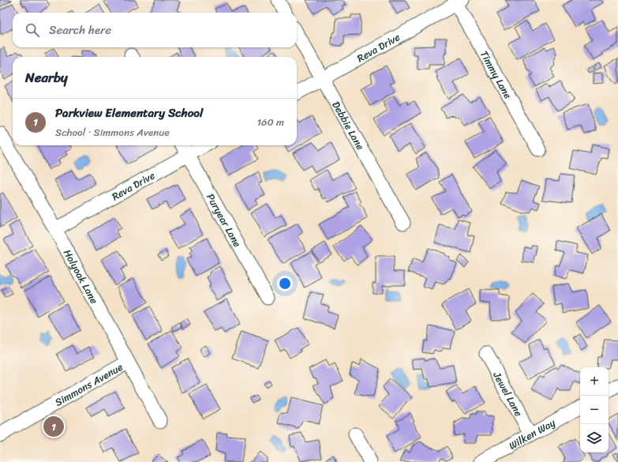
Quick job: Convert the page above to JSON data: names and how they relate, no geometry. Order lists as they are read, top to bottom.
{
  "streets": {
    "street": [
      "Reva Drive",
      "Timmy Lane",
      "Debbie Lane",
      "Puryear Lane",
      "Holyoak Lane",
      "Simmons Avenue",
      "Jewel Lane",
      "Wilken Way"
    ]
  },
  "crossings": [
    ["Reva Drive", "Timmy Lane"],
    ["Reva Drive", "Debbie Lane"],
    ["Reva Drive", "Puryear Lane"],
    ["Reva Drive", "Holyoak Lane"],
    ["Holyoak Lane", "Simmons Avenue"],
    ["Jewel Lane", "Wilken Way"]
  ],
  "page": {
    "search": "Search here",
    "heading": "Nearby",
    "list": [
      {
        "mark": "1",
        "name": "Parkview Elementary School",
        "note": "School · Simmons Avenue",
        "value": "160 m"
      }
    ],
    "map_buttons": ["+", "−"],
    "pins": "1"
  }
}
